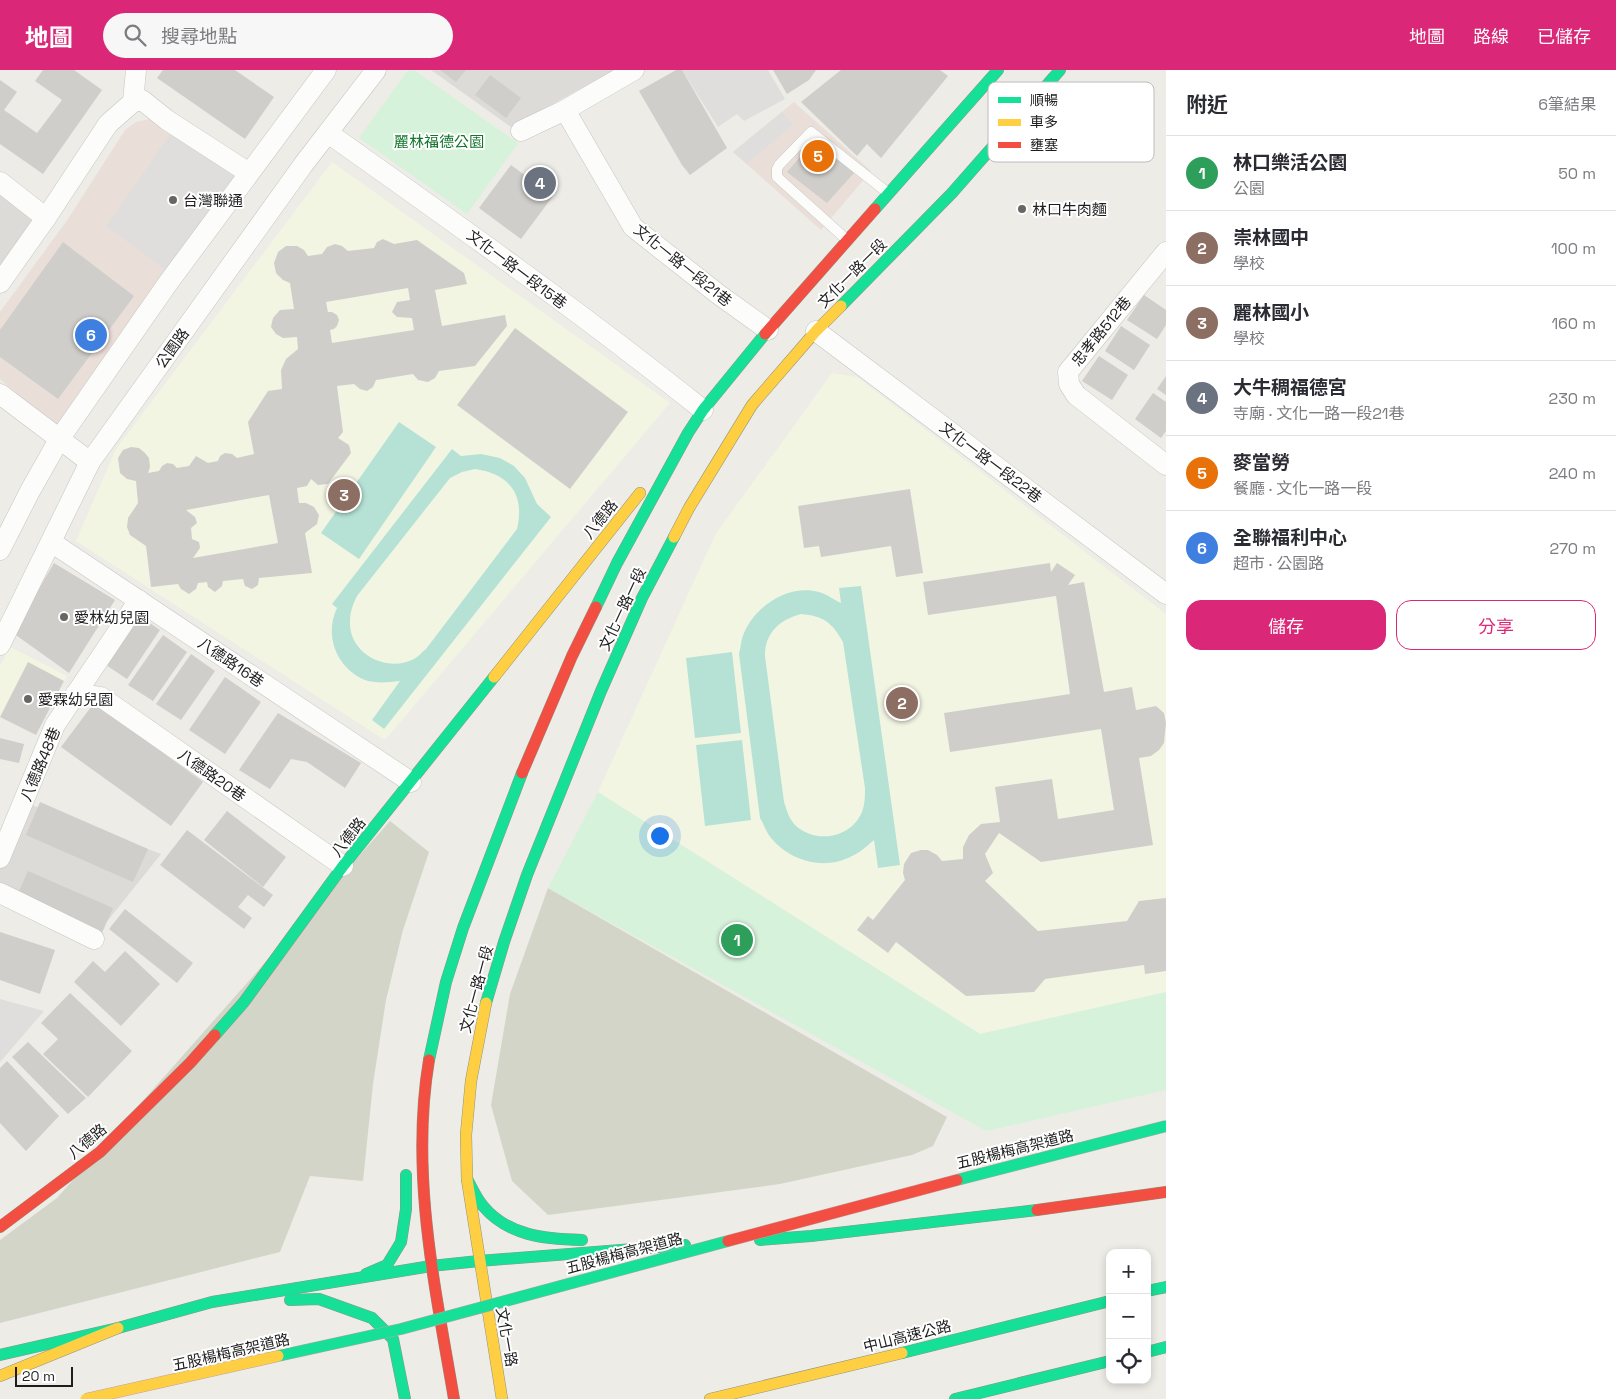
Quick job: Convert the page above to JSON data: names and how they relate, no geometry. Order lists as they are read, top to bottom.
{
  "streets": {
    "main road": [
      "文化一路一段",
      "八德路",
      "五股楊梅高架道路",
      "中山高速公路",
      "文化一路"
    ],
    "street": [
      "文化一路一段21巷",
      "文化一路一段15巷",
      "忠孝路512巷",
      "公園路",
      "文化一路一段22巷",
      "八德路16巷",
      "八德路48巷",
      "八德路20巷"
    ]
  },
  "crossings": [
    ["文化一路一段21巷", "文化一路一段"],
    ["文化一路一段15巷", "文化一路一段"],
    ["文化一路一段15巷", "公園路"],
    ["文化一路一段", "文化一路一段22巷"],
    ["文化一路一段", "八德路"],
    ["文化一路一段", "文化一路"],
    ["公園路", "八德路16巷"],
    ["八德路", "八德路16巷"],
    ["八德路", "八德路20巷"],
    ["八德路16巷", "八德路48巷"],
    ["八德路48巷", "八德路20巷"]
  ],
  "parks": ["麗林福德公園"],
  "places": [
    "台灣聯通",
    "林口牛肉麵",
    "愛林幼兒園",
    "愛霖幼兒園"
  ],
  "legend": ["順暢", "車多", "壅塞"],
  "scale_bar": "20 m",
  "page": {
    "header": "地圖",
    "search": "搜尋地點",
    "nav": ["地圖", "路線", "已儲存"],
    "heading": ["附近", "6筆結果"],
    "list": [
      {
        "mark": "1",
        "name": "林口樂活公園",
        "note": "公園",
        "value": "50 m"
      },
      {
        "mark": "2",
        "name": "崇林國中",
        "note": "學校",
        "value": "100 m"
      },
      {
        "mark": "3",
        "name": "麗林國小",
        "note": "學校",
        "value": "160 m"
      },
      {
        "mark": "4",
        "name": "大牛稠福德宮",
        "note": "寺廟 · 文化一路一段21巷",
        "value": "230 m"
      },
      {
        "mark": "5",
        "name": "麥當勞",
        "note": "餐廳 · 文化一路一段",
        "value": "240 m"
      },
      {
        "mark": "6",
        "name": "全聯福利中心",
        "note": "超市 · 公園路",
        "value": "270 m"
      }
    ],
    "pins": [
      "5",
      "4",
      "6",
      "3",
      "2",
      "1"
    ],
    "buttons": ["儲存", "分享"],
    "map_buttons": ["+", "−"],
    "scale": "20 m"
  }
}
